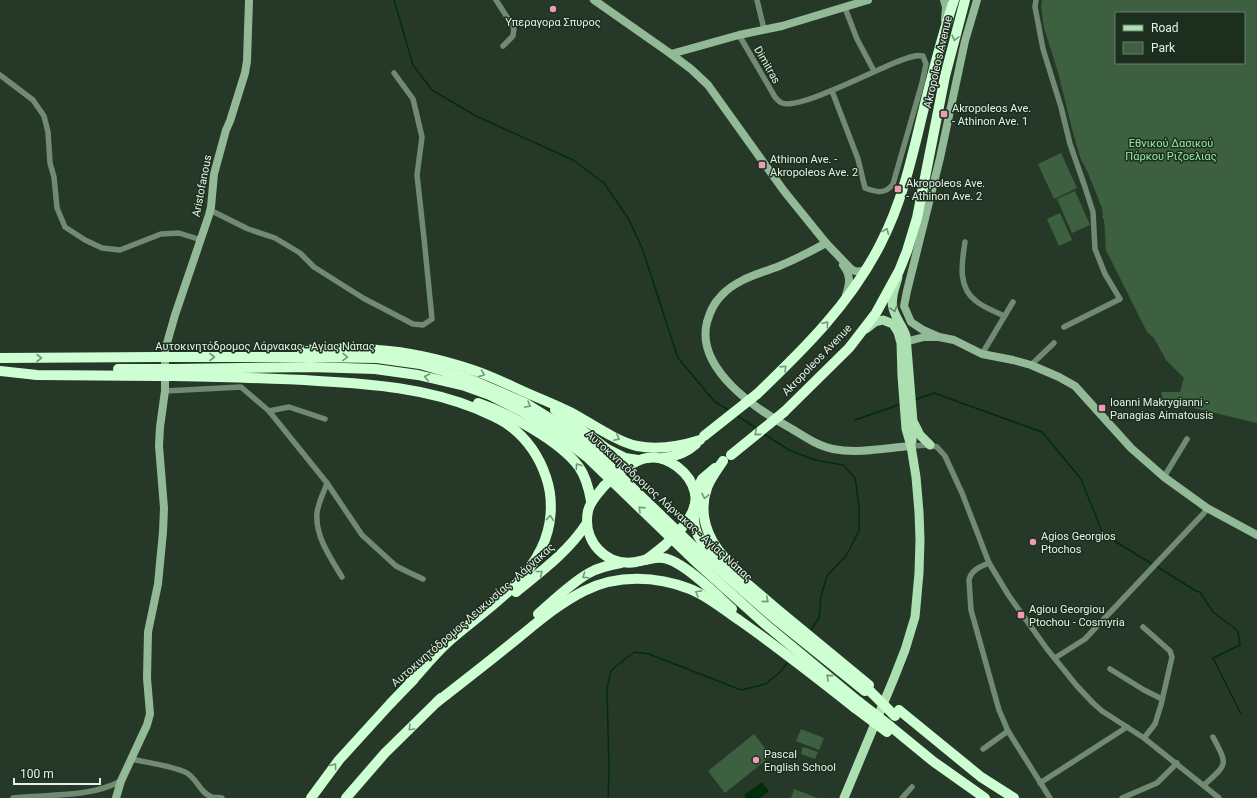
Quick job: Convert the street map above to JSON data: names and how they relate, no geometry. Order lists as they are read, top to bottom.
{
  "streets": {
    "highway": ["Akropoleos Avenue", "Αυτοκινητόδρομος Λάρνακας - Αγίας Νάπας", "Αυτοκινητόδρομος Λευκωσίας - Λάρνακας"],
    "street": ["Dimitras", "Aristofanous"]
  },
  "crossings": [
    ["Akropoleos Avenue", "Αυτοκινητόδρομος Λευκωσίας - Λάρνακας"],
    ["Aristofanous", "Αυτοκινητόδρομος Λάρνακας - Αγίας Νάπας"]
  ],
  "parks": ["Εθνικού Δασικού Πάρκου Ριζοελιάς"],
  "places": {
    "other": ["Υπεραγορα Σπυρος", "Agios Georgios Ptochos", "Pascal English School"],
    "transit": [
      "Akropoleos Ave. - Athinon Ave. 1",
      "Athinon Ave. - Akropoleos Ave. 2",
      "Akropoleos Ave. - Athinon Ave. 2",
      "Ioanni Makrygianni - Panagias Aimatousis",
      "Agiou Georgiou Ptochou - Cosmyria"
    ]
  },
  "legend": ["Road", "Park"],
  "scale_bar": "100 m"
}
